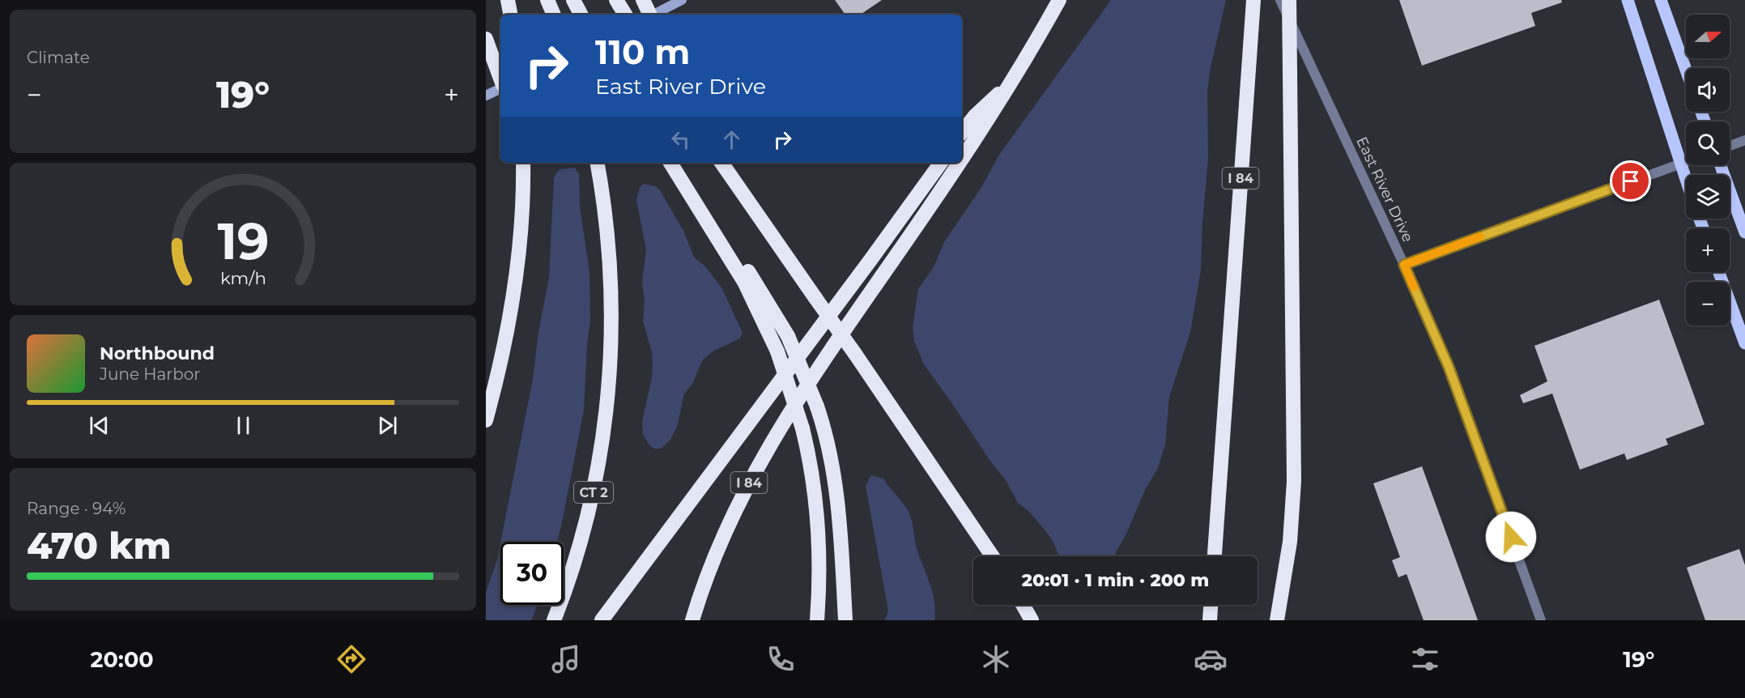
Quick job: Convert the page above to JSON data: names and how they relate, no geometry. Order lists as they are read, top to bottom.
{
  "streets": {
    "highway": ["I 84", "CT 2"],
    "street": ["East River Drive"]
  },
  "north": "right",
  "page": {
    "tile": [
      "Climate",
      ["Range · 94%", "470 km"]
    ],
    "map_buttons": ["+", "−"],
    "turn": ["110 m", "East River Drive"],
    "heat": ["−", "19°", "+"],
    "song": ["Northbound", "June Harbor"],
    "limit": "30",
    "trip": "20:01 · 1 min · 200 m",
    "tabs": ["20:00", "19°"],
    "gauge": ["19", "km/h"]
  }
}
